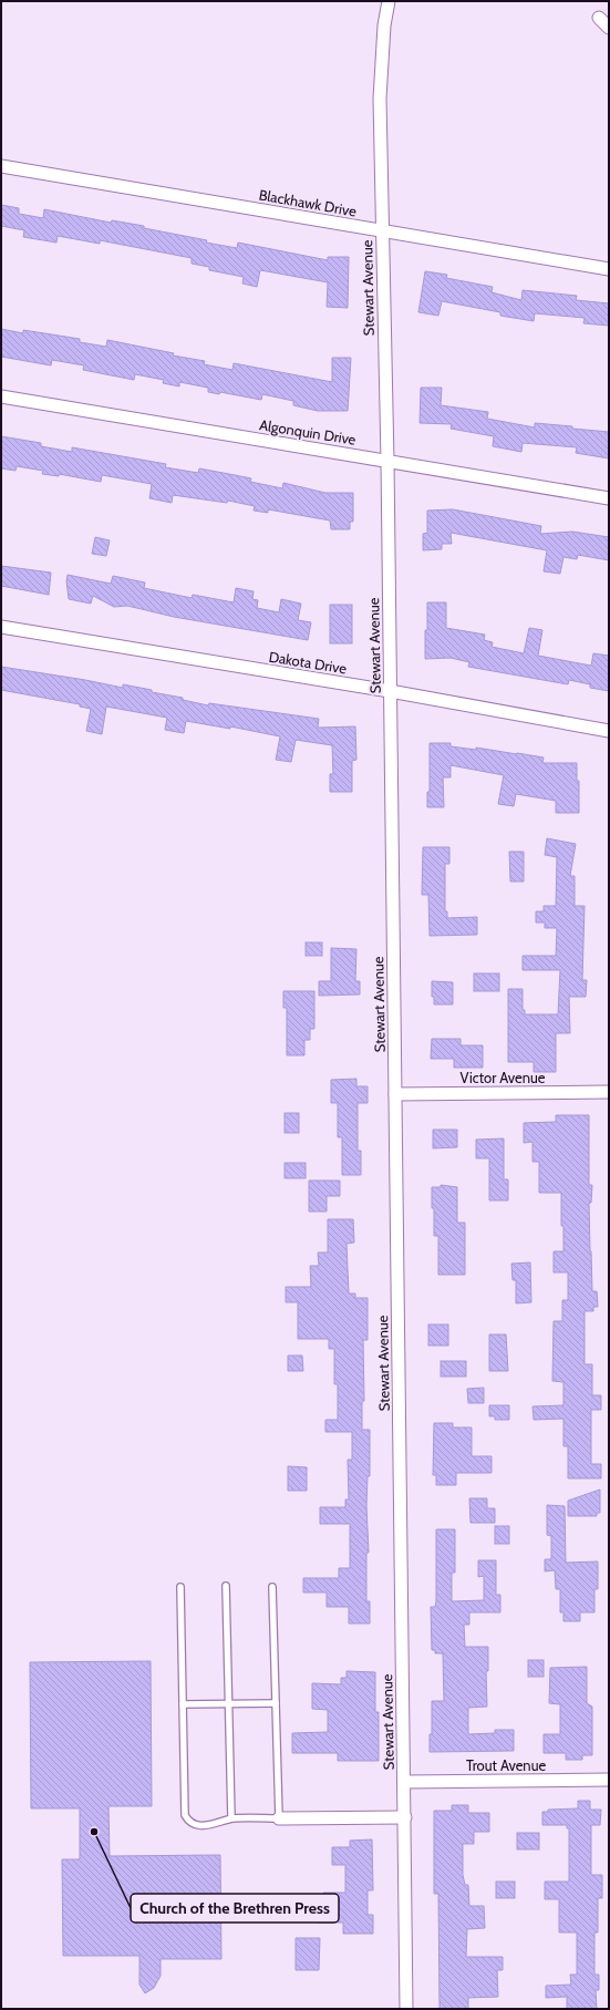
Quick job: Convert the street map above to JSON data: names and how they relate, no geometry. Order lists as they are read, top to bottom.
{
  "streets": {
    "street": [
      "Blackhawk Drive",
      "Stewart Avenue",
      "Algonquin Drive",
      "Dakota Drive",
      "Victor Avenue",
      "Trout Avenue"
    ]
  },
  "crossings": [
    ["Blackhawk Drive", "Stewart Avenue"],
    ["Stewart Avenue", "Algonquin Drive"],
    ["Stewart Avenue", "Dakota Drive"],
    ["Stewart Avenue", "Victor Avenue"],
    ["Stewart Avenue", "Trout Avenue"]
  ],
  "places": ["Church of the Brethren Press"]
}
